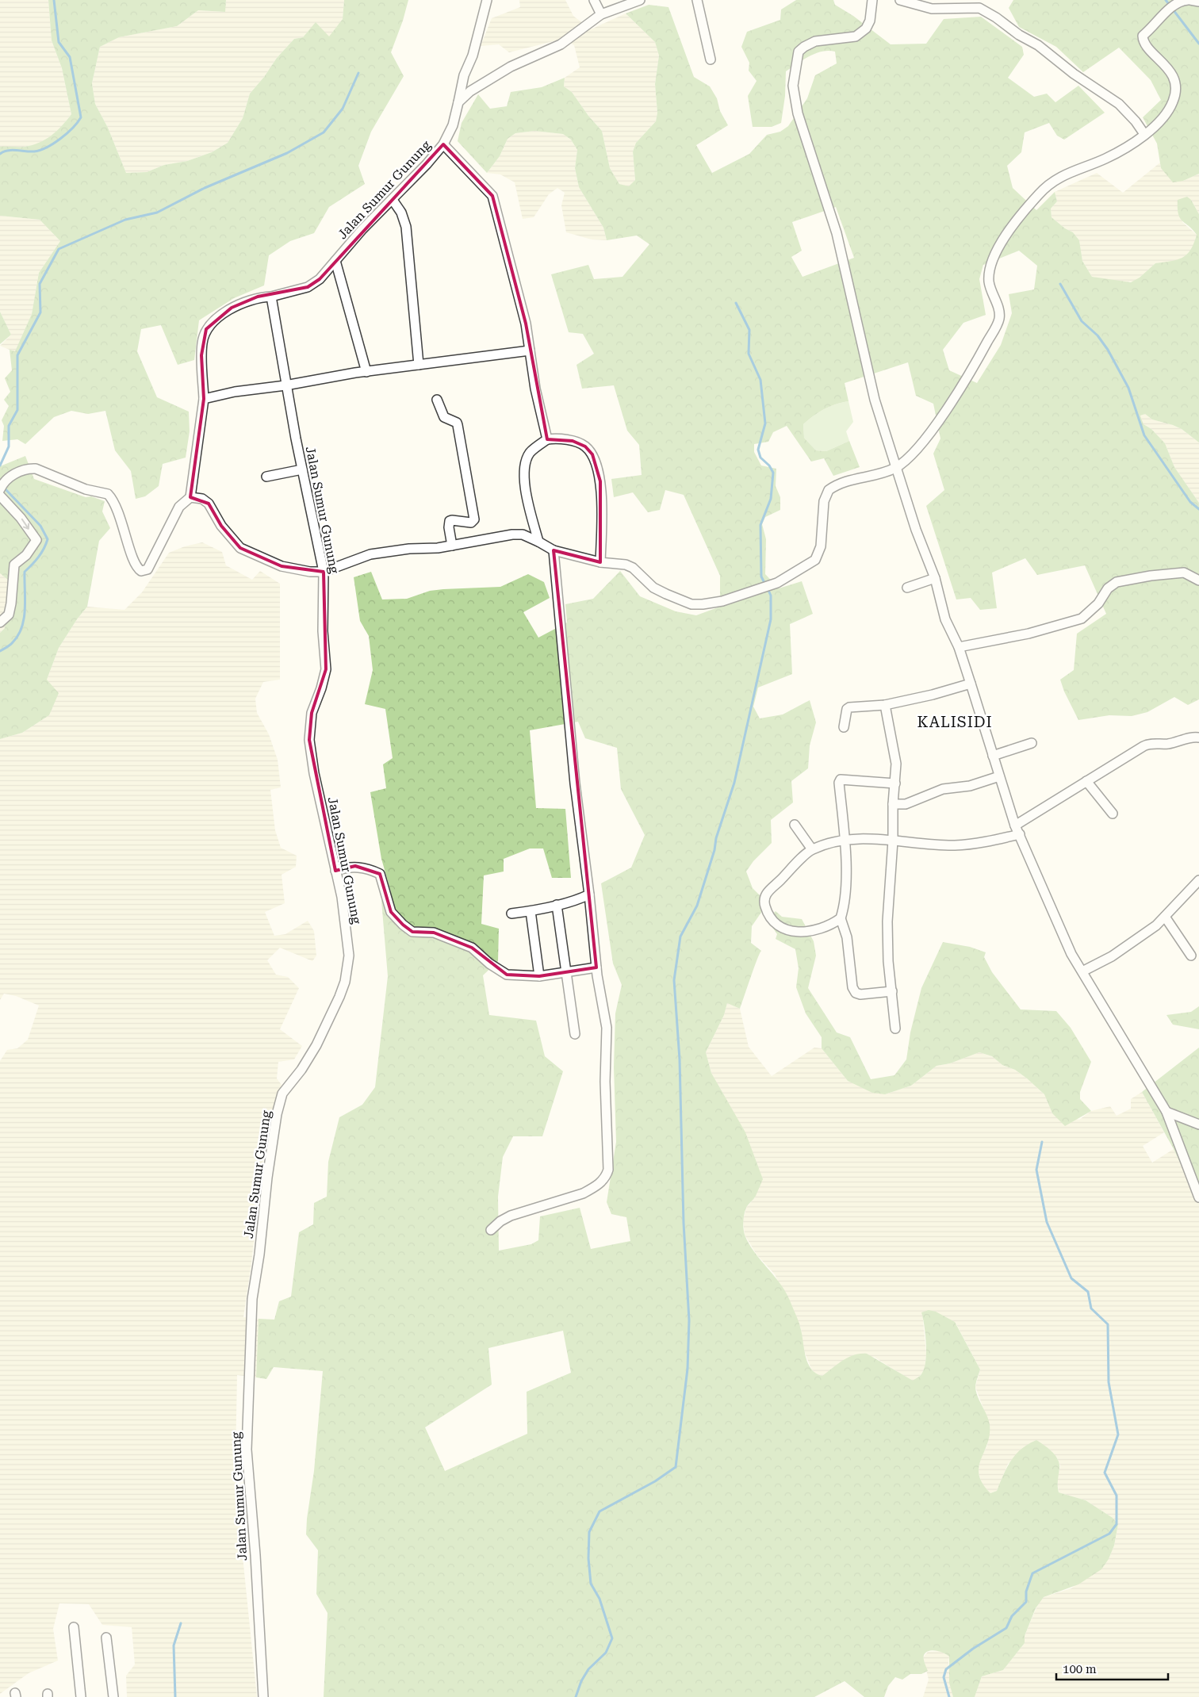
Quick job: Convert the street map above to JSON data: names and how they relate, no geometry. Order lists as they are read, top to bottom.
{
  "streets": {
    "street": ["Jalan Sumur Gunung"]
  },
  "districts": ["KALISIDI"],
  "scale_bar": "100 m"
}
